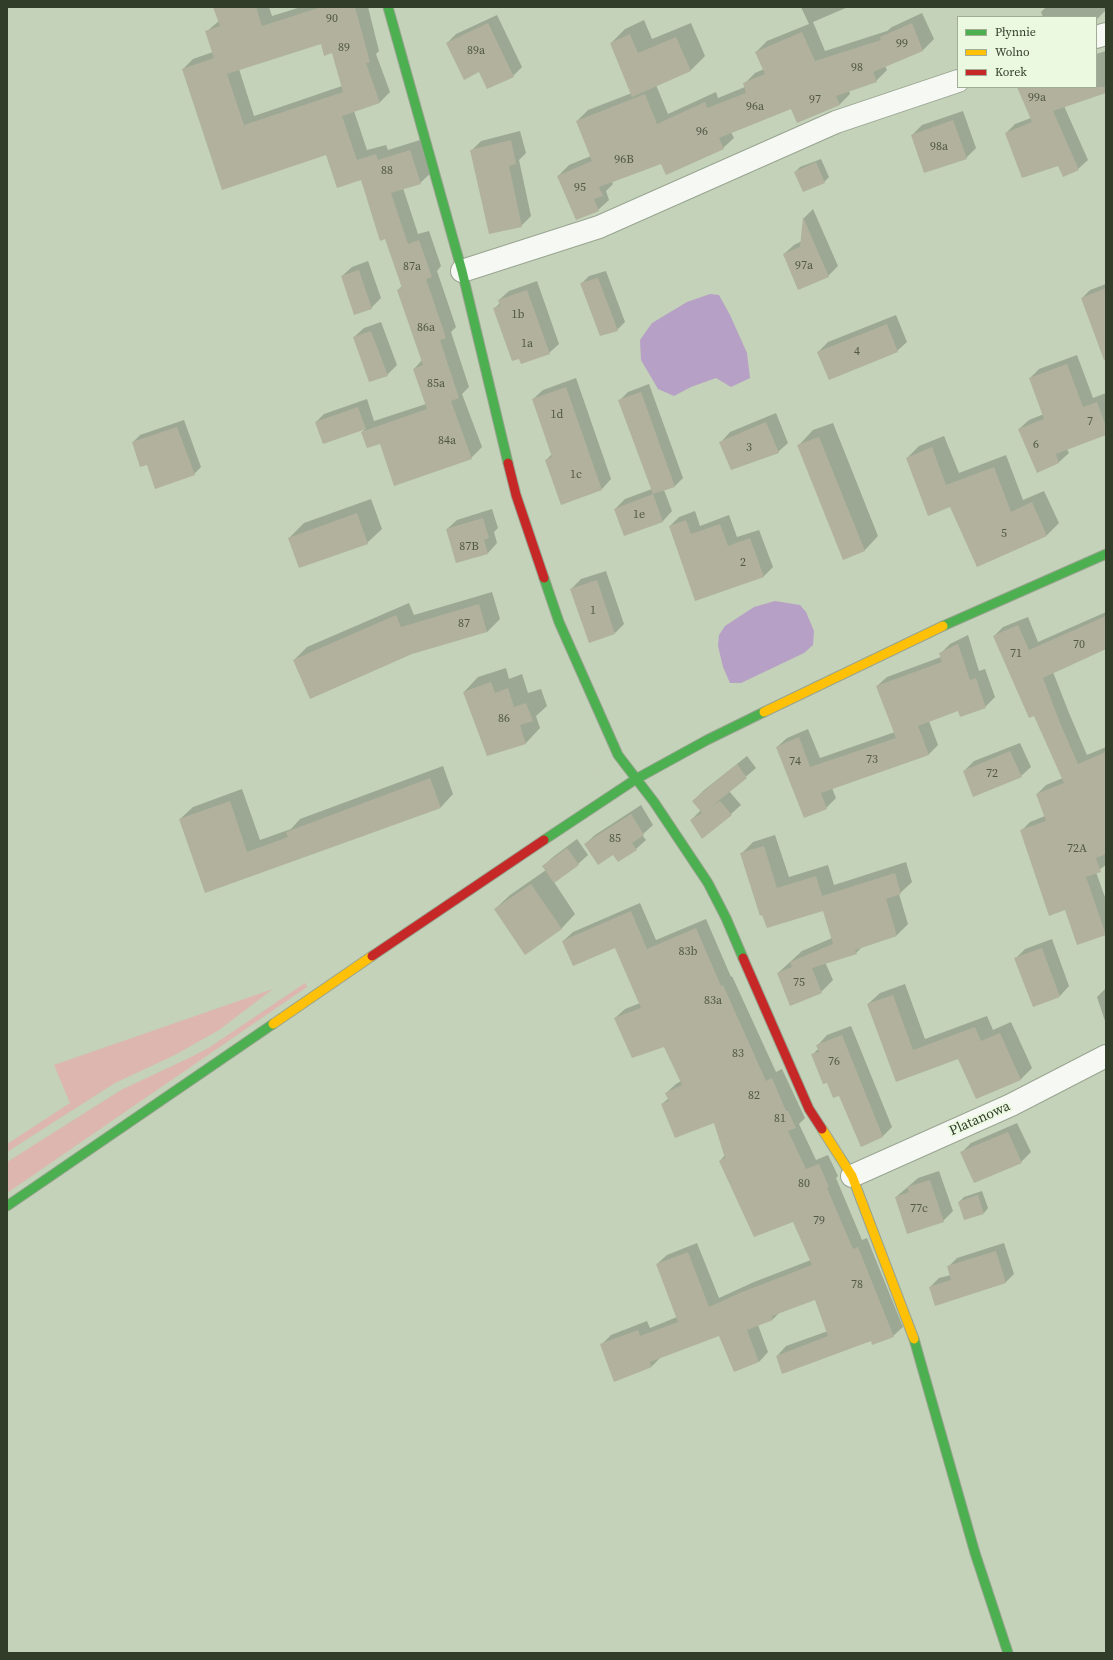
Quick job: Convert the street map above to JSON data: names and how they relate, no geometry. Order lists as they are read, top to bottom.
{
  "streets": {
    "street": ["Platanowa"]
  },
  "house_numbers": [
    "90",
    "99",
    "89",
    "89a",
    "98",
    "99a",
    "97",
    "96a",
    "96",
    "98a",
    "96B",
    "88",
    "95",
    "97a",
    "87a",
    "1b",
    "86a",
    "1a",
    "4",
    "85a",
    "1d",
    "7",
    "84a",
    "6",
    "3",
    "1c",
    "1e",
    "5",
    "87B",
    "2",
    "1",
    "87",
    "70",
    "71",
    "86",
    "73",
    "74",
    "72",
    "85",
    "72A",
    "83b",
    "75",
    "83a",
    "83",
    "76",
    "82",
    "81",
    "80",
    "77c",
    "79",
    "78"
  ],
  "legend": ["Płynnie", "Wolno", "Korek"]
}
